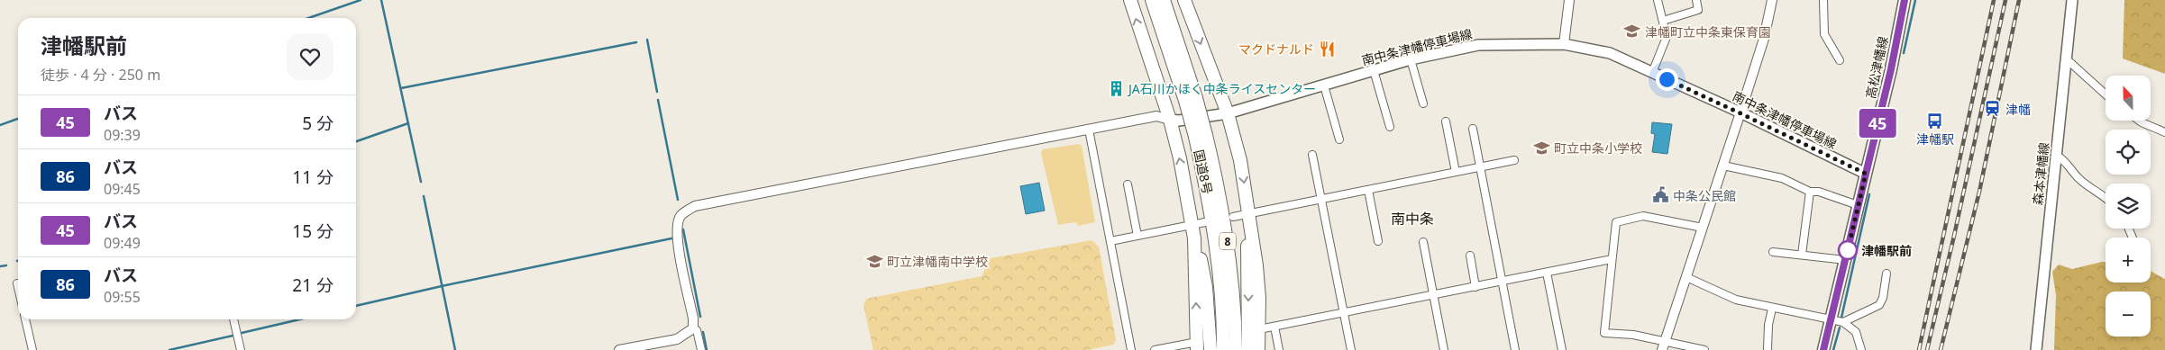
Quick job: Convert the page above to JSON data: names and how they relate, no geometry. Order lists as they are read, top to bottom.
{
  "streets": {
    "highway": ["国道8号", "8"],
    "main road": ["南中条津幡停車場線", "高松津幡線", "森本津幡線"]
  },
  "crossings": [
    ["南中条津幡停車場線", "高松津幡線"]
  ],
  "districts": ["南中条"],
  "places": {
    "school or university": ["津幡町立中条東保育園", "町立中条小学校", "町立津幡南中学校"],
    "restaurant": ["マクドナルド"],
    "building": ["JA石川かほく中条ライスセンター"],
    "station": ["津幡"],
    "bus stop": ["津幡駅"],
    "public building": ["中条公民館"],
    "other": ["津幡駅前"]
  },
  "lines": ["bus line 45"],
  "north": "top",
  "page": {
    "on_map": "45",
    "heading": ["津幡駅前", "徒歩 · 4 分 · 250 m"],
    "map_buttons": ["+", "−"],
    "list": [
      {
        "mark": "45",
        "name": "バス",
        "note": "09:39",
        "value": "5 分"
      },
      {
        "mark": "86",
        "name": "バス",
        "note": "09:45",
        "value": "11 分"
      },
      {
        "mark": "45",
        "name": "バス",
        "note": "09:49",
        "value": "15 分"
      },
      {
        "mark": "86",
        "name": "バス",
        "note": "09:55",
        "value": "21 分"
      }
    ]
  }
}
